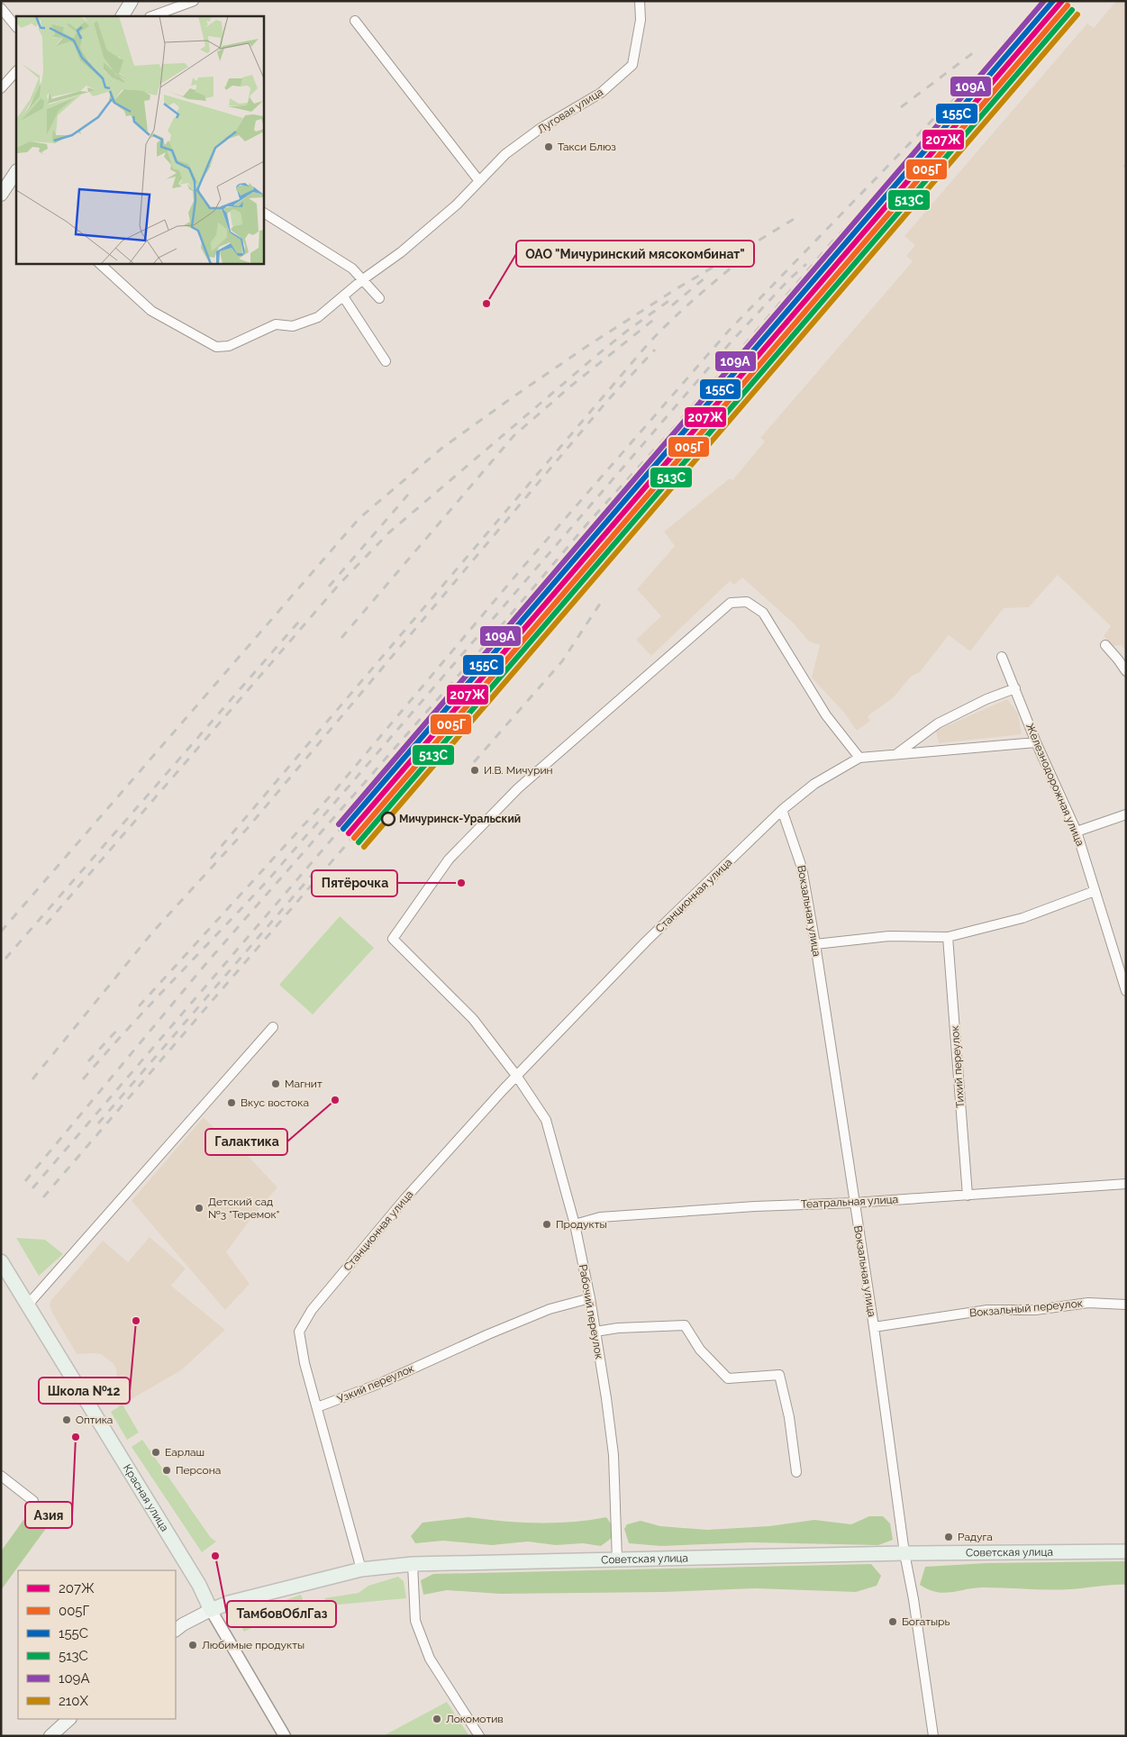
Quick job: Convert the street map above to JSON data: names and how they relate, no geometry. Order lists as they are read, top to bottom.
{
  "streets": {
    "main road": ["Красная улица", "Советская улица"],
    "street": [
      "Луговая улица",
      "Железнодорожная улица",
      "Станционная улица",
      "Вокзальная улица",
      "Тихий переулок",
      "Театральная улица",
      "Вокзальный переулок",
      "Рабочий переулок",
      "Узкий переулок"
    ]
  },
  "crossings": [
    ["Железнодорожная улица", "Станционная улица"],
    ["Станционная улица", "Вокзальная улица"],
    ["Станционная улица", "Рабочий переулок"],
    ["Станционная улица", "Узкий переулок"],
    ["Вокзальная улица", "Театральная улица"],
    ["Вокзальная улица", "Вокзальный переулок"],
    ["Вокзальная улица", "Советская улица"],
    ["Тихий переулок", "Театральная улица"],
    ["Театральная улица", "Рабочий переулок"],
    ["Рабочий переулок", "Узкий переулок"],
    ["Рабочий переулок", "Советская улица"],
    ["Красная улица", "Советская улица"]
  ],
  "places": [
    "Такси Блюз",
    "ОАО \"Мичуринский мясокомбинат\"",
    "И.В. Мичурин",
    "Мичуринск-Уральский",
    "Пятёрочка",
    "Магнит",
    "Галактика",
    "Вкус востока",
    "Детский сад №3 \"Теремок\"",
    "Продукты",
    "Школа №12",
    "Оптика",
    "Азия",
    "Еарлаш",
    "Персона",
    "Радуга",
    "ТамбовОблГаз",
    "Богатырь",
    "Любимые продукты",
    "Локомотив"
  ],
  "lines": [
    "transit line 207Ж",
    "transit line 155С",
    "transit line 109А",
    "transit line 005Г",
    "transit line 513С",
    "transit line 210Х"
  ],
  "legend": [
    "207Ж",
    "005Г",
    "155С",
    "513С",
    "109А",
    "210Х"
  ]
}
